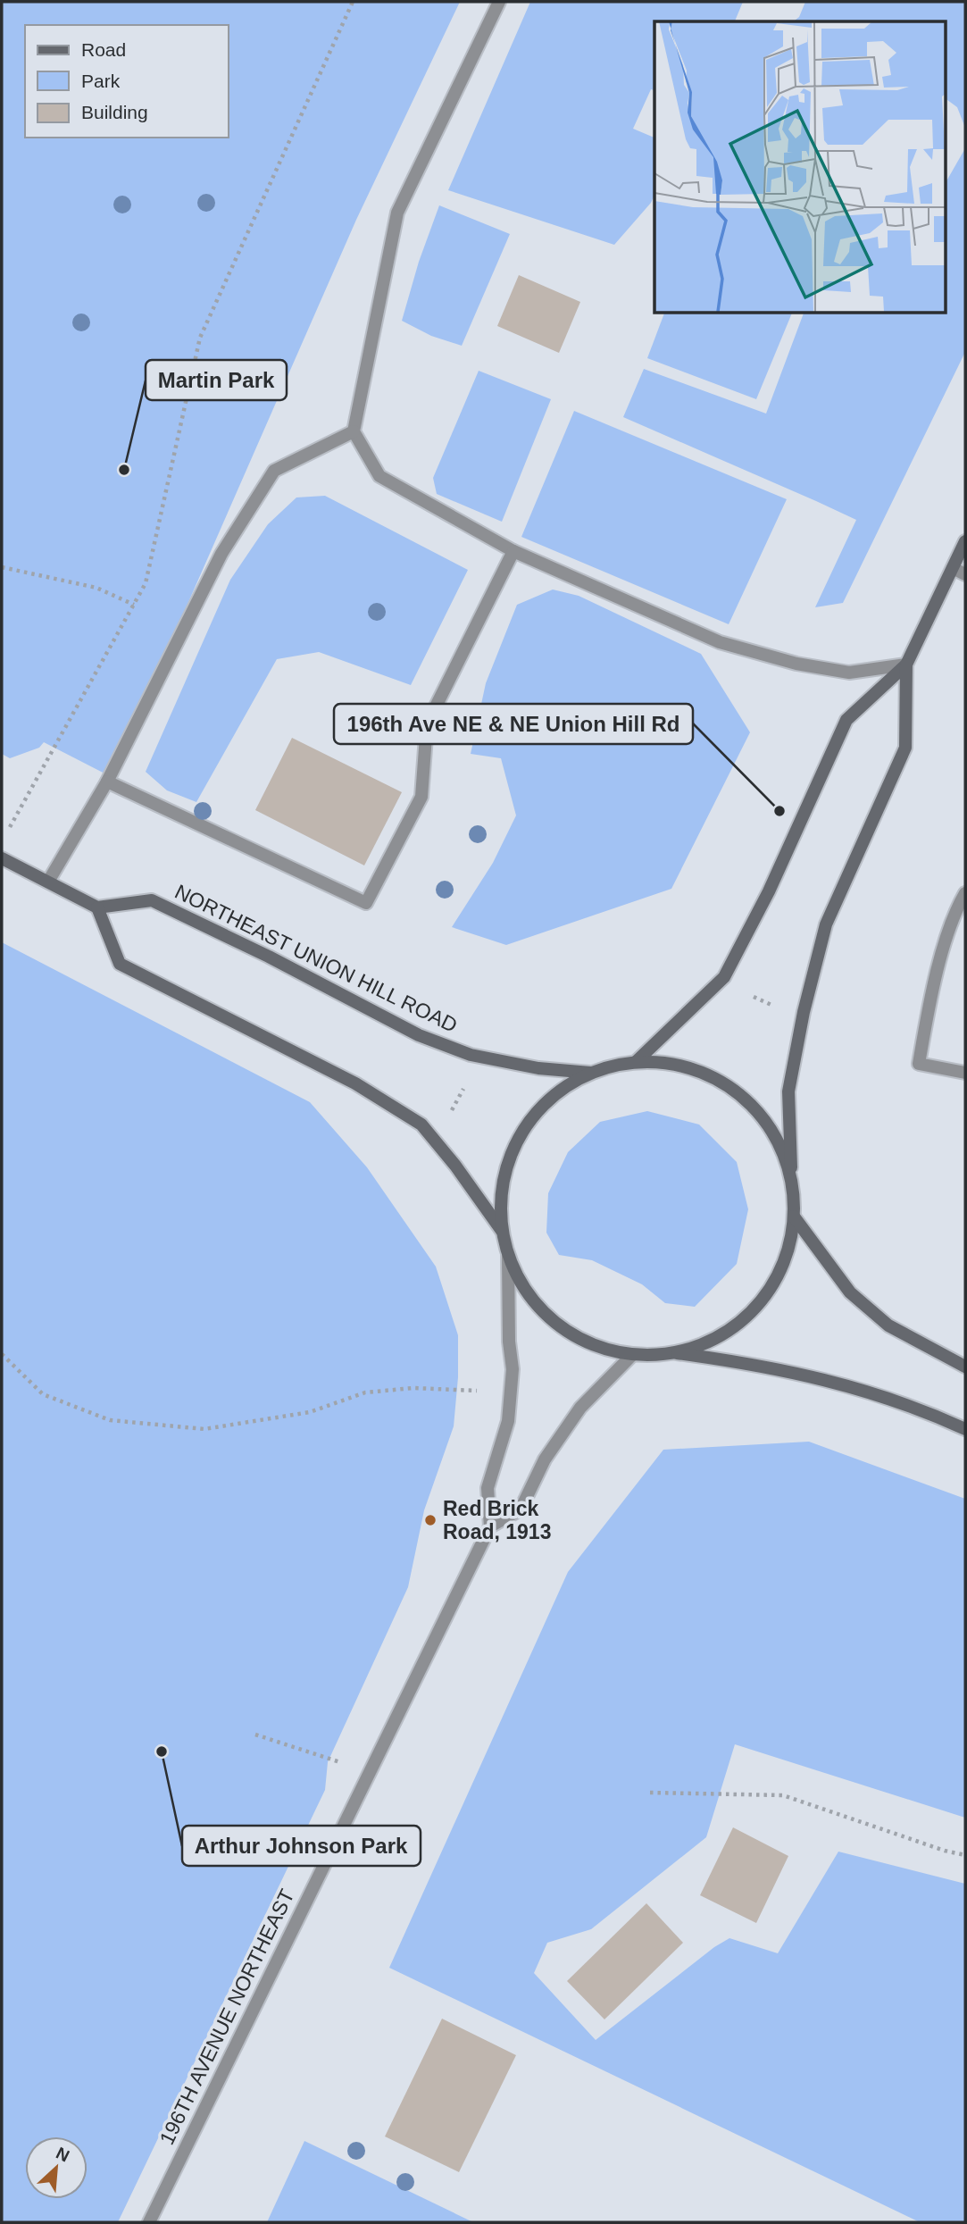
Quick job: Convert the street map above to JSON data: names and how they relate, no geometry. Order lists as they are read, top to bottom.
{
  "streets": {
    "street": ["NORTHEAST UNION HILL ROAD", "196TH AVENUE NORTHEAST"]
  },
  "places": [
    "Martin Park",
    "196th Ave NE & NE Union Hill Rd",
    "Red Brick Road, 1913",
    "Arthur Johnson Park"
  ],
  "legend": ["Road", "Park", "Building"],
  "north": "top right"
}
